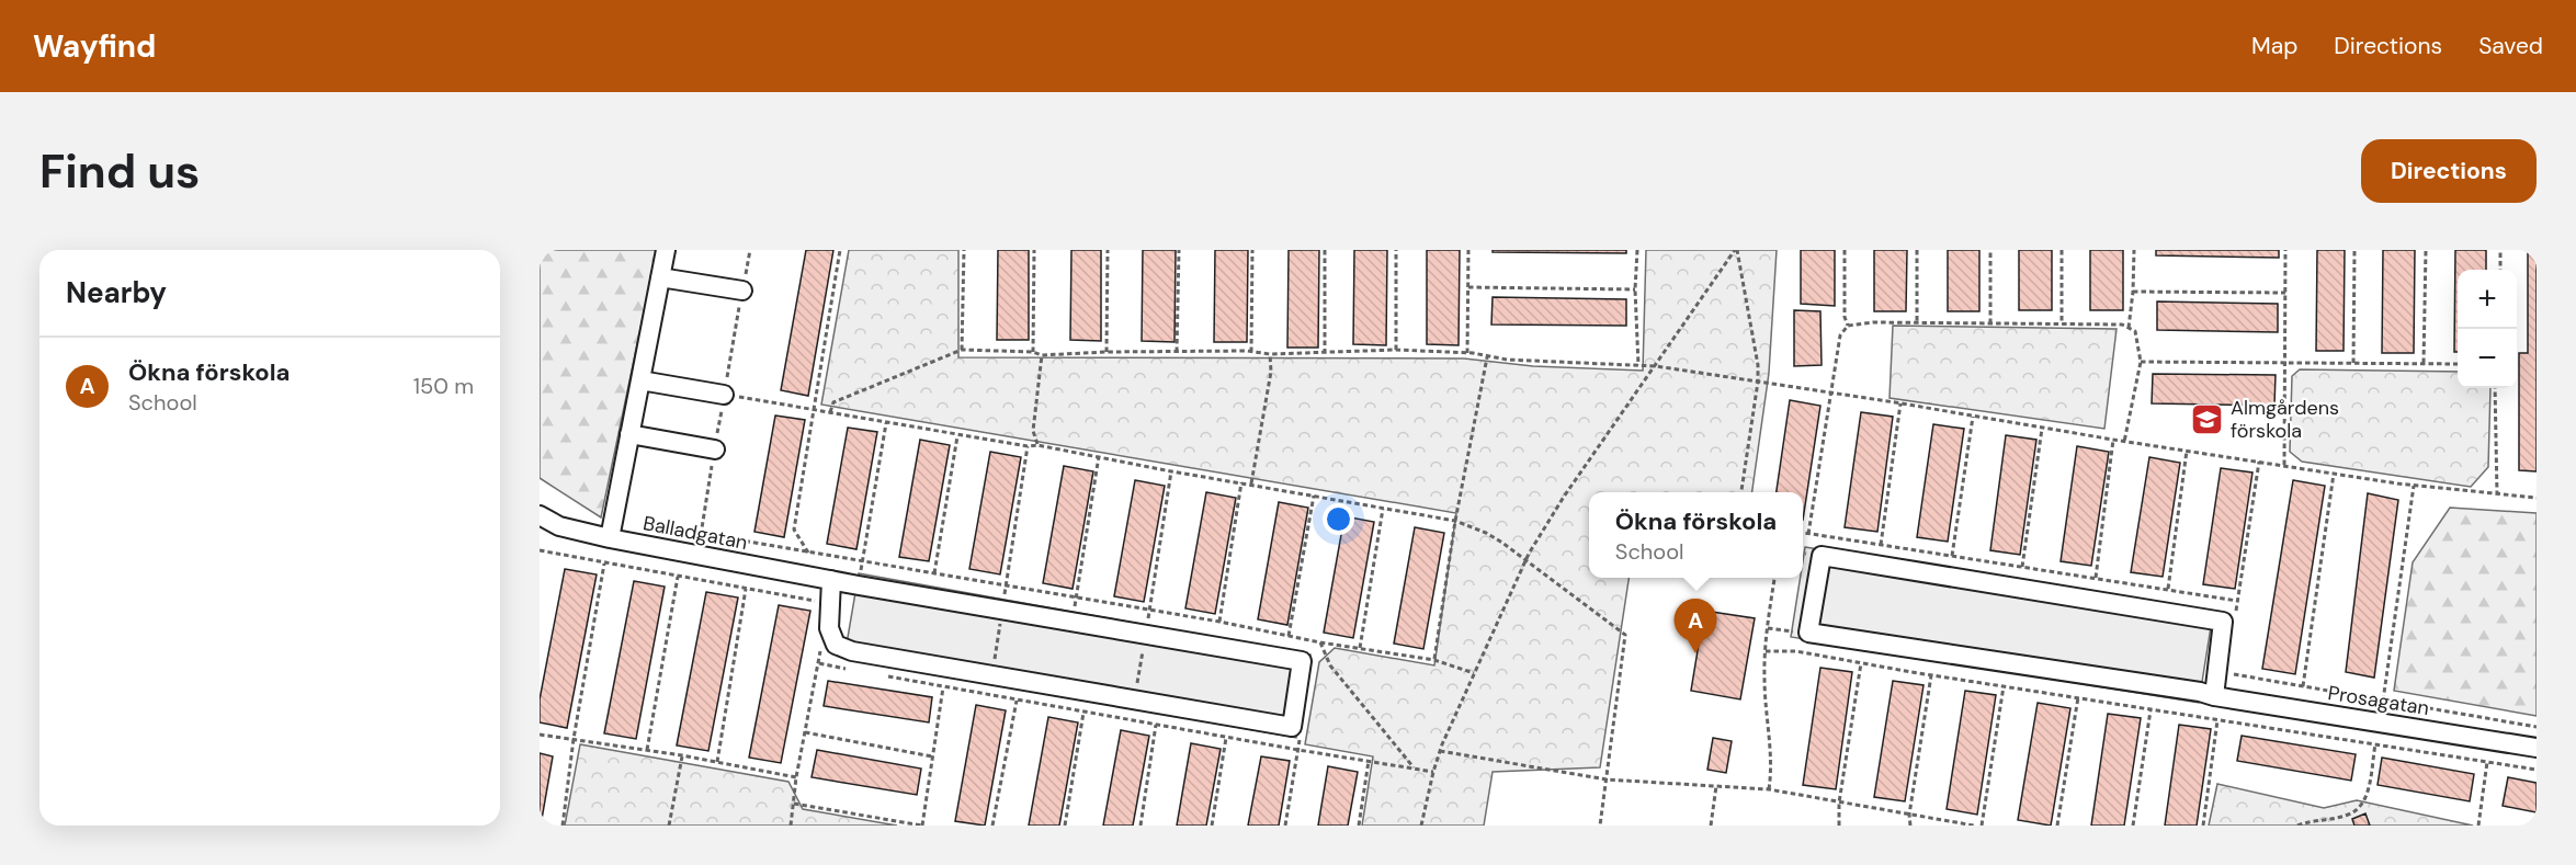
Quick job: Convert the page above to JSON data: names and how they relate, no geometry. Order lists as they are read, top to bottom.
{
  "streets": {
    "street": ["Balladgatan", "Prosagatan"]
  },
  "places": {
    "school or university": ["Almgårdens förskola"]
  },
  "page": {
    "header": "Wayfind",
    "nav": ["Map", "Directions", "Saved"],
    "buttons": "Directions",
    "title": "Find us",
    "heading": "Nearby",
    "map_buttons": ["+", "−"],
    "list": [
      {
        "mark": "A",
        "name": "Ökna förskola",
        "note": "School",
        "value": "150 m"
      }
    ],
    "popup": ["Ökna förskola", "School"],
    "pins": "A"
  }
}
